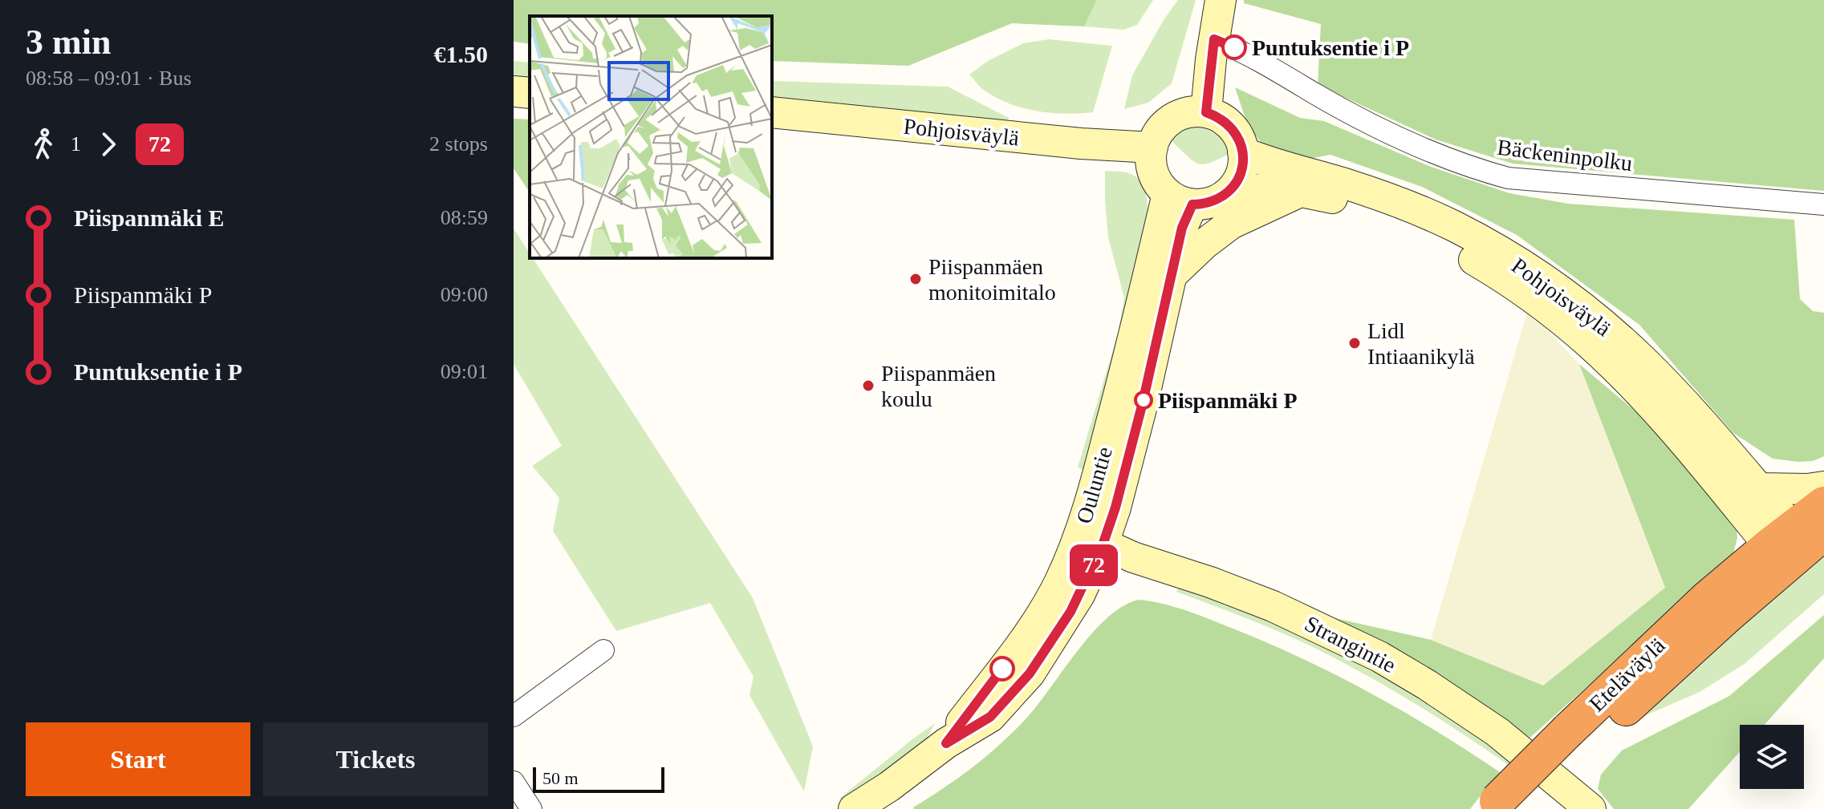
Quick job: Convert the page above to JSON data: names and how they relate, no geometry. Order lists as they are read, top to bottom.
{
  "streets": {
    "highway": ["Eteläväylä"],
    "main road": ["Pohjoisväylä", "Ouluntie", "Strangintie"],
    "street": ["Bäckeninpolku"]
  },
  "crossings": [
    ["Pohjoisväylä", "Ouluntie"],
    ["Pohjoisväylä", "Eteläväylä"],
    ["Ouluntie", "Strangintie"]
  ],
  "places": [
    "Puntuksentie i P",
    "Piispanmäen monitoimitalo",
    "Lidl Intiaanikylä",
    "Piispanmäen koulu",
    "Piispanmäki P"
  ],
  "lines": ["bus line 72"],
  "scale_bar": "50 m",
  "page": {
    "heading": ["3 min", "08:58 – 09:01 · Bus", "€1.50"],
    "on_map": "72",
    "legs": ["1", "72", "2 stops"],
    "list": [
      {
        "name": "Piispanmäki E",
        "value": "08:59"
      },
      {
        "name": "Piispanmäki P",
        "value": "09:00"
      },
      {
        "name": "Puntuksentie i P",
        "value": "09:01"
      }
    ],
    "buttons": ["Start", "Tickets"],
    "scale": "50 m"
  }
}
